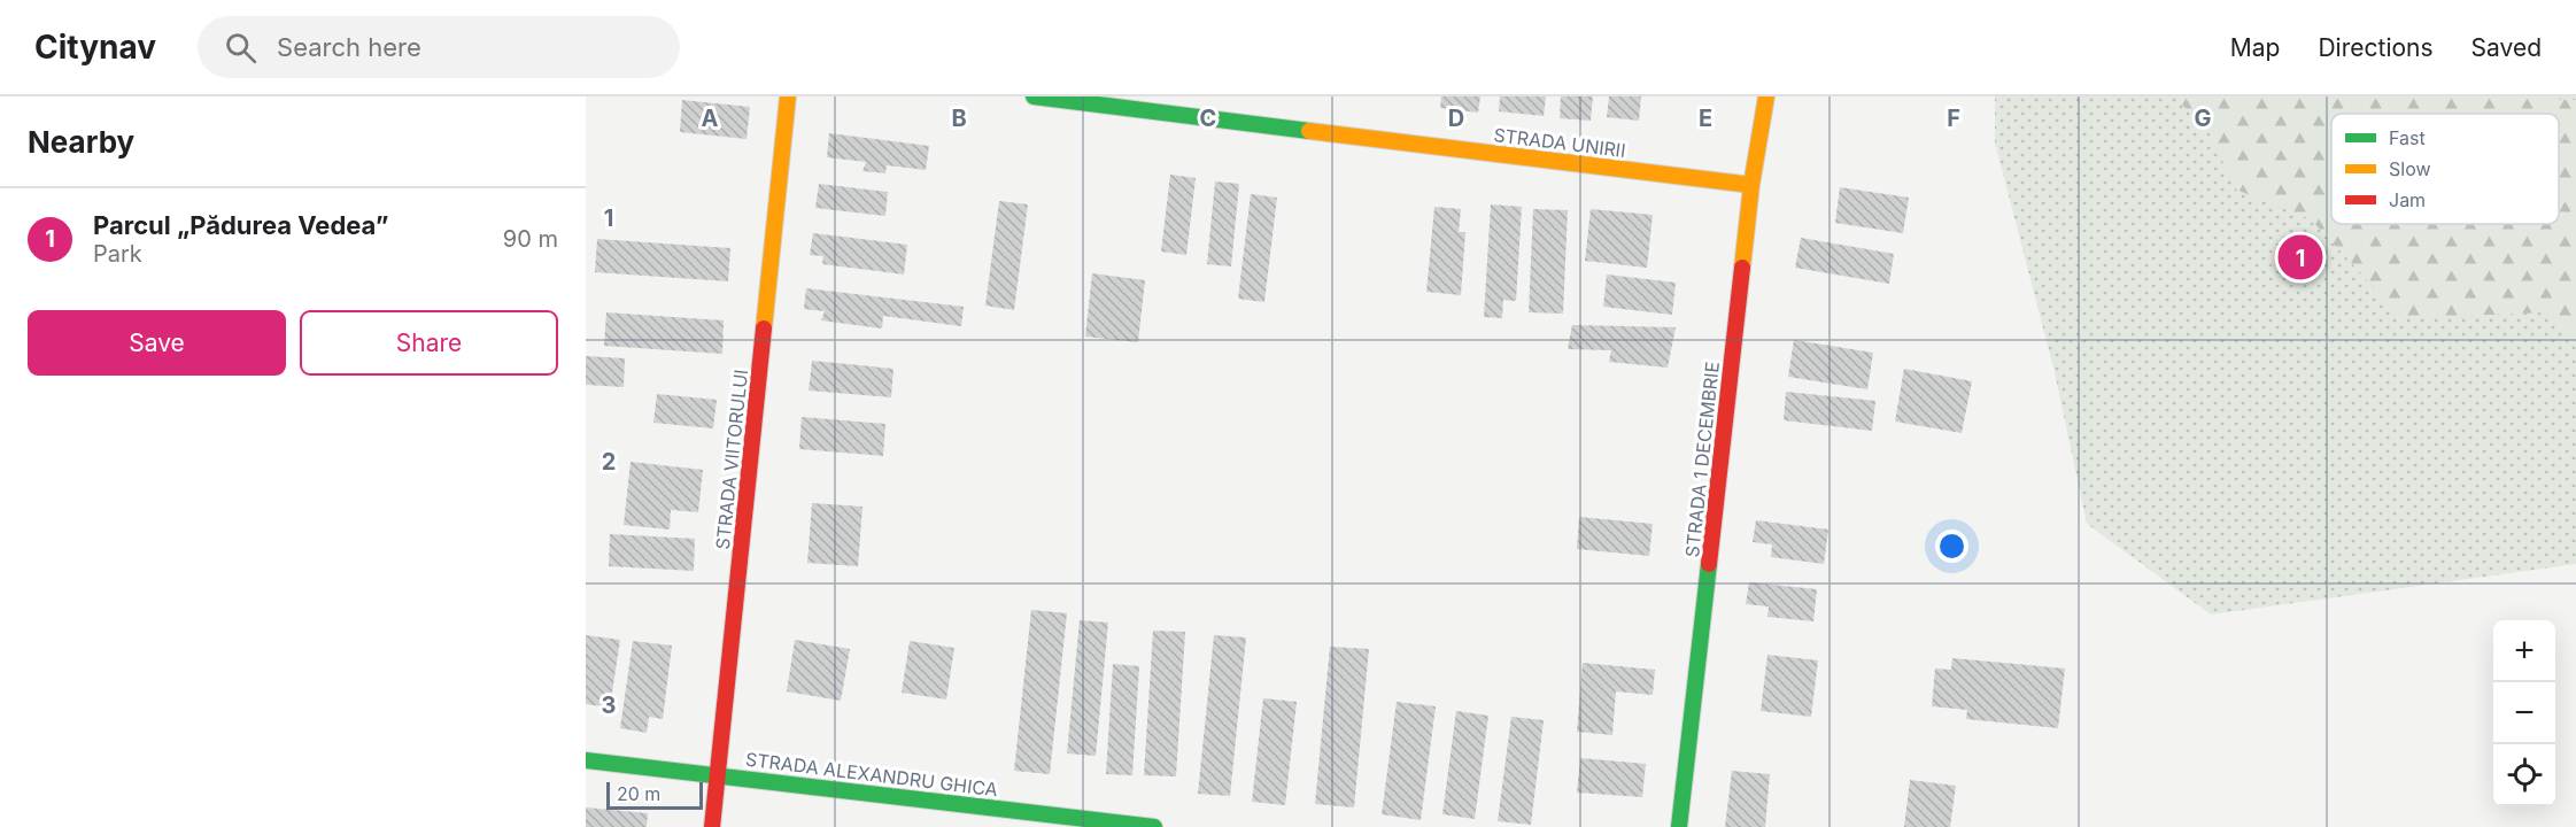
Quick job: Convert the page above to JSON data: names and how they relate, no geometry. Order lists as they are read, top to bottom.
{
  "streets": {
    "street": [
      "STRADA UNIRII",
      "STRADA VIITORULUI",
      "STRADA 1 DECEMBRIE",
      "STRADA ALEXANDRU GHICA"
    ]
  },
  "crossings": [
    ["STRADA UNIRII", "STRADA 1 DECEMBRIE"],
    ["STRADA VIITORULUI", "STRADA ALEXANDRU GHICA"]
  ],
  "legend": ["Fast", "Slow", "Jam"],
  "scale_bar": "20 m",
  "page": {
    "header": "Citynav",
    "search": "Search here",
    "nav": ["Map", "Directions", "Saved"],
    "heading": "Nearby",
    "list": [
      {
        "mark": "1",
        "name": "Parcul „Pădurea Vedea”",
        "note": "Park",
        "value": "90 m"
      }
    ],
    "pins": "1",
    "buttons": ["Save", "Share"],
    "map_buttons": ["+", "−"],
    "scale": "20 m"
  },
  "grid": {
    "columns": [
      "A",
      "B",
      "C",
      "D",
      "E",
      "F",
      "G"
    ],
    "rows": ["1", "2", "3"]
  }
}
